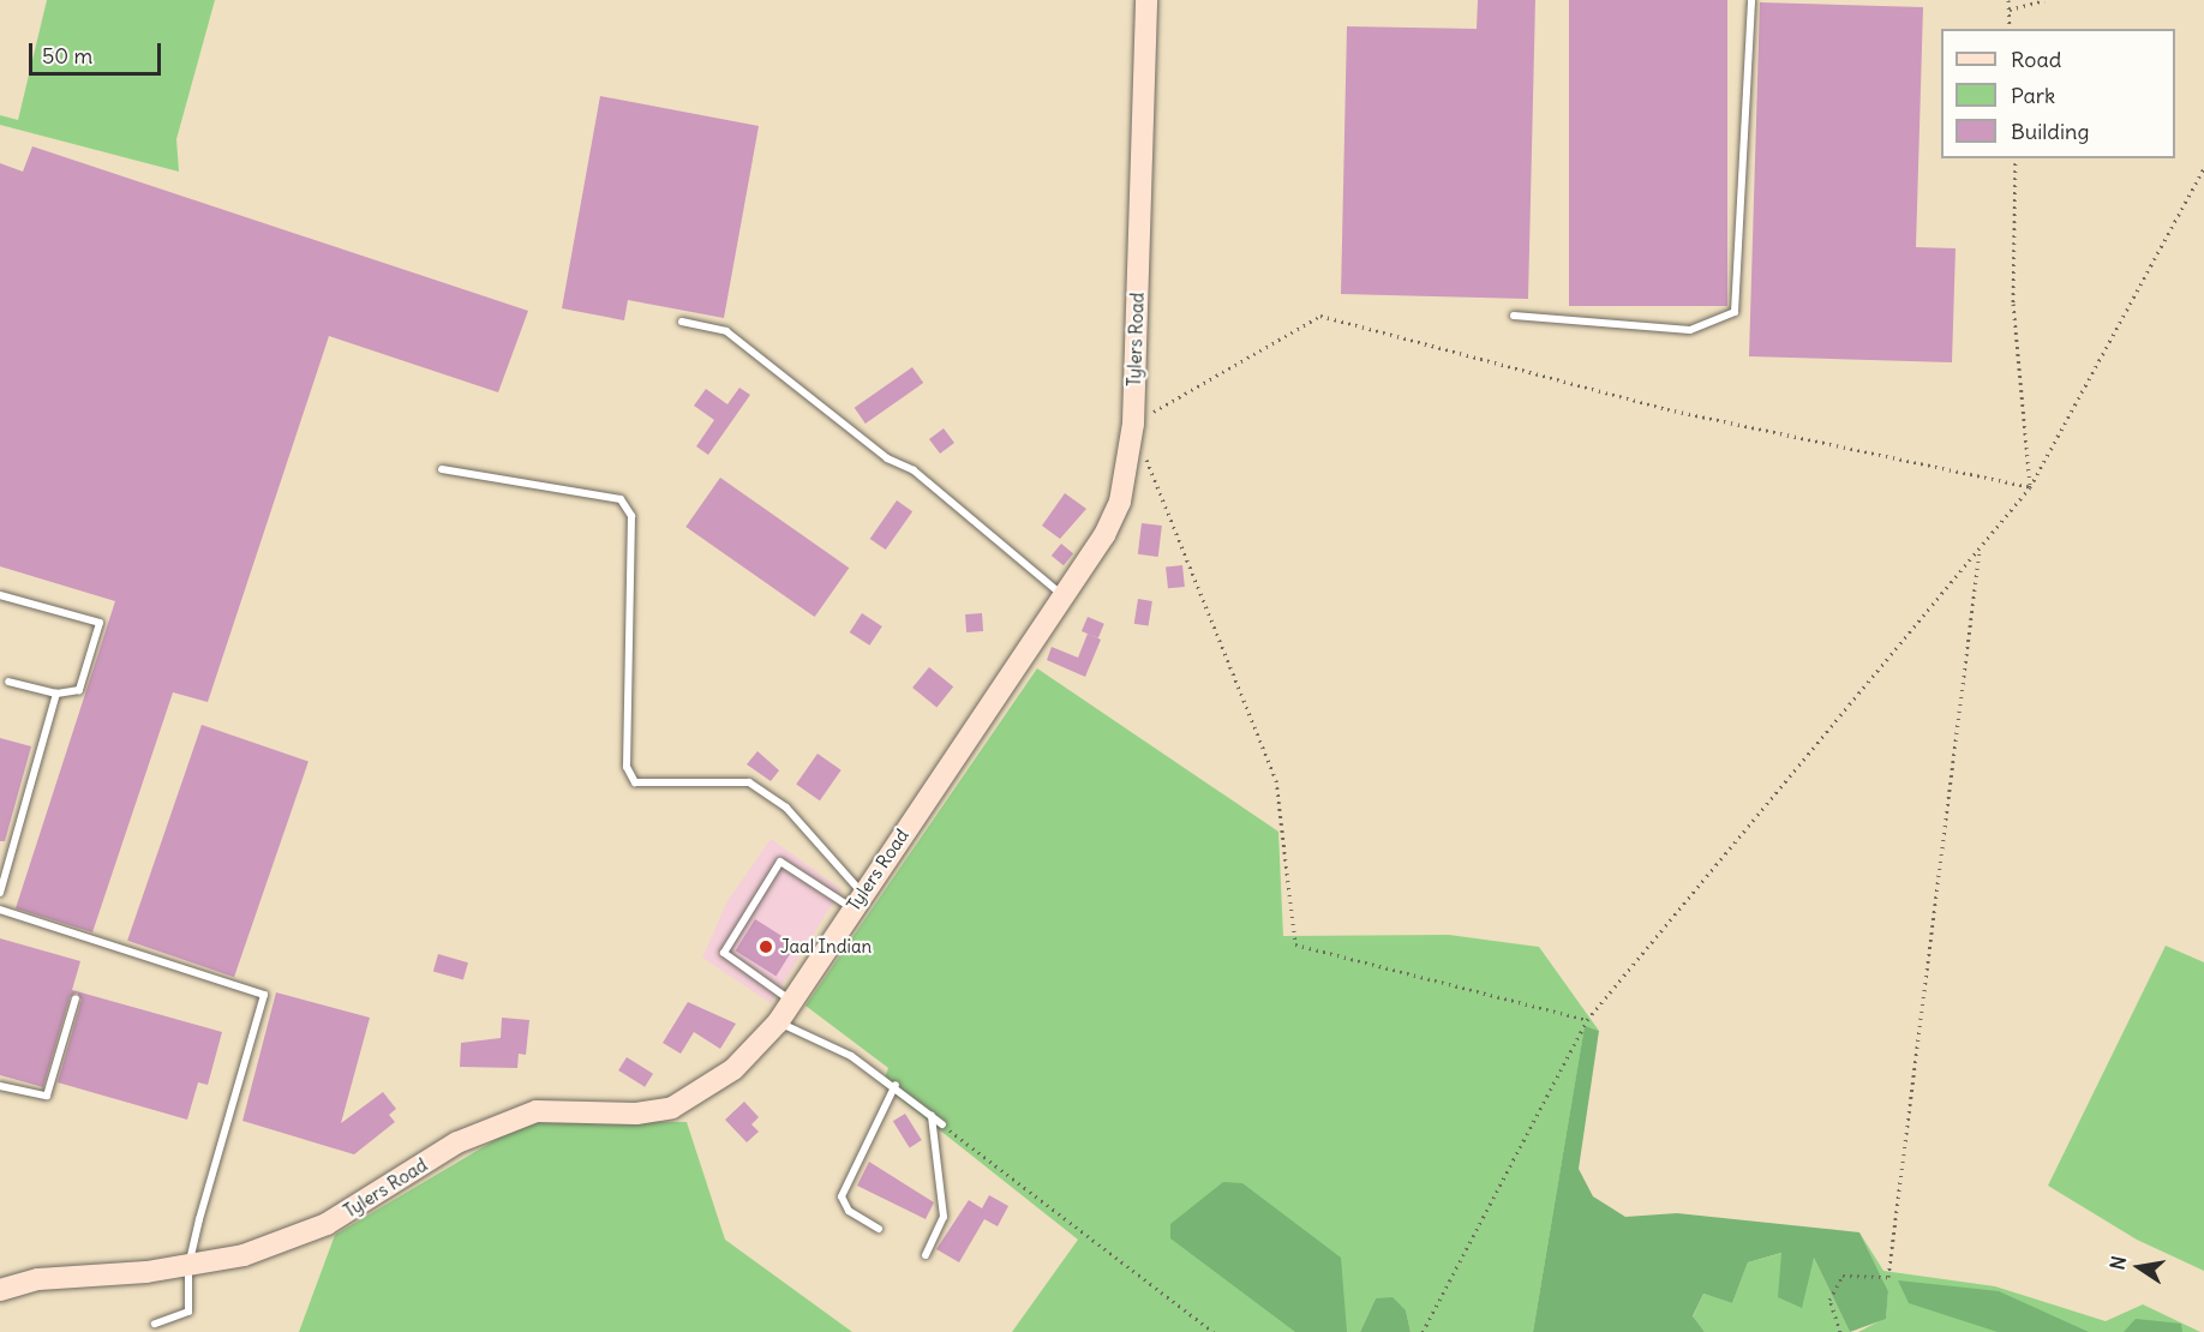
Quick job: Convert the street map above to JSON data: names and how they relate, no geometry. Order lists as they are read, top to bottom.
{
  "streets": {
    "street": ["Tylers Road"]
  },
  "places": ["Jaal Indian"],
  "legend": ["Road", "Park", "Building"],
  "scale_bar": "50 m",
  "north": "left"
}
